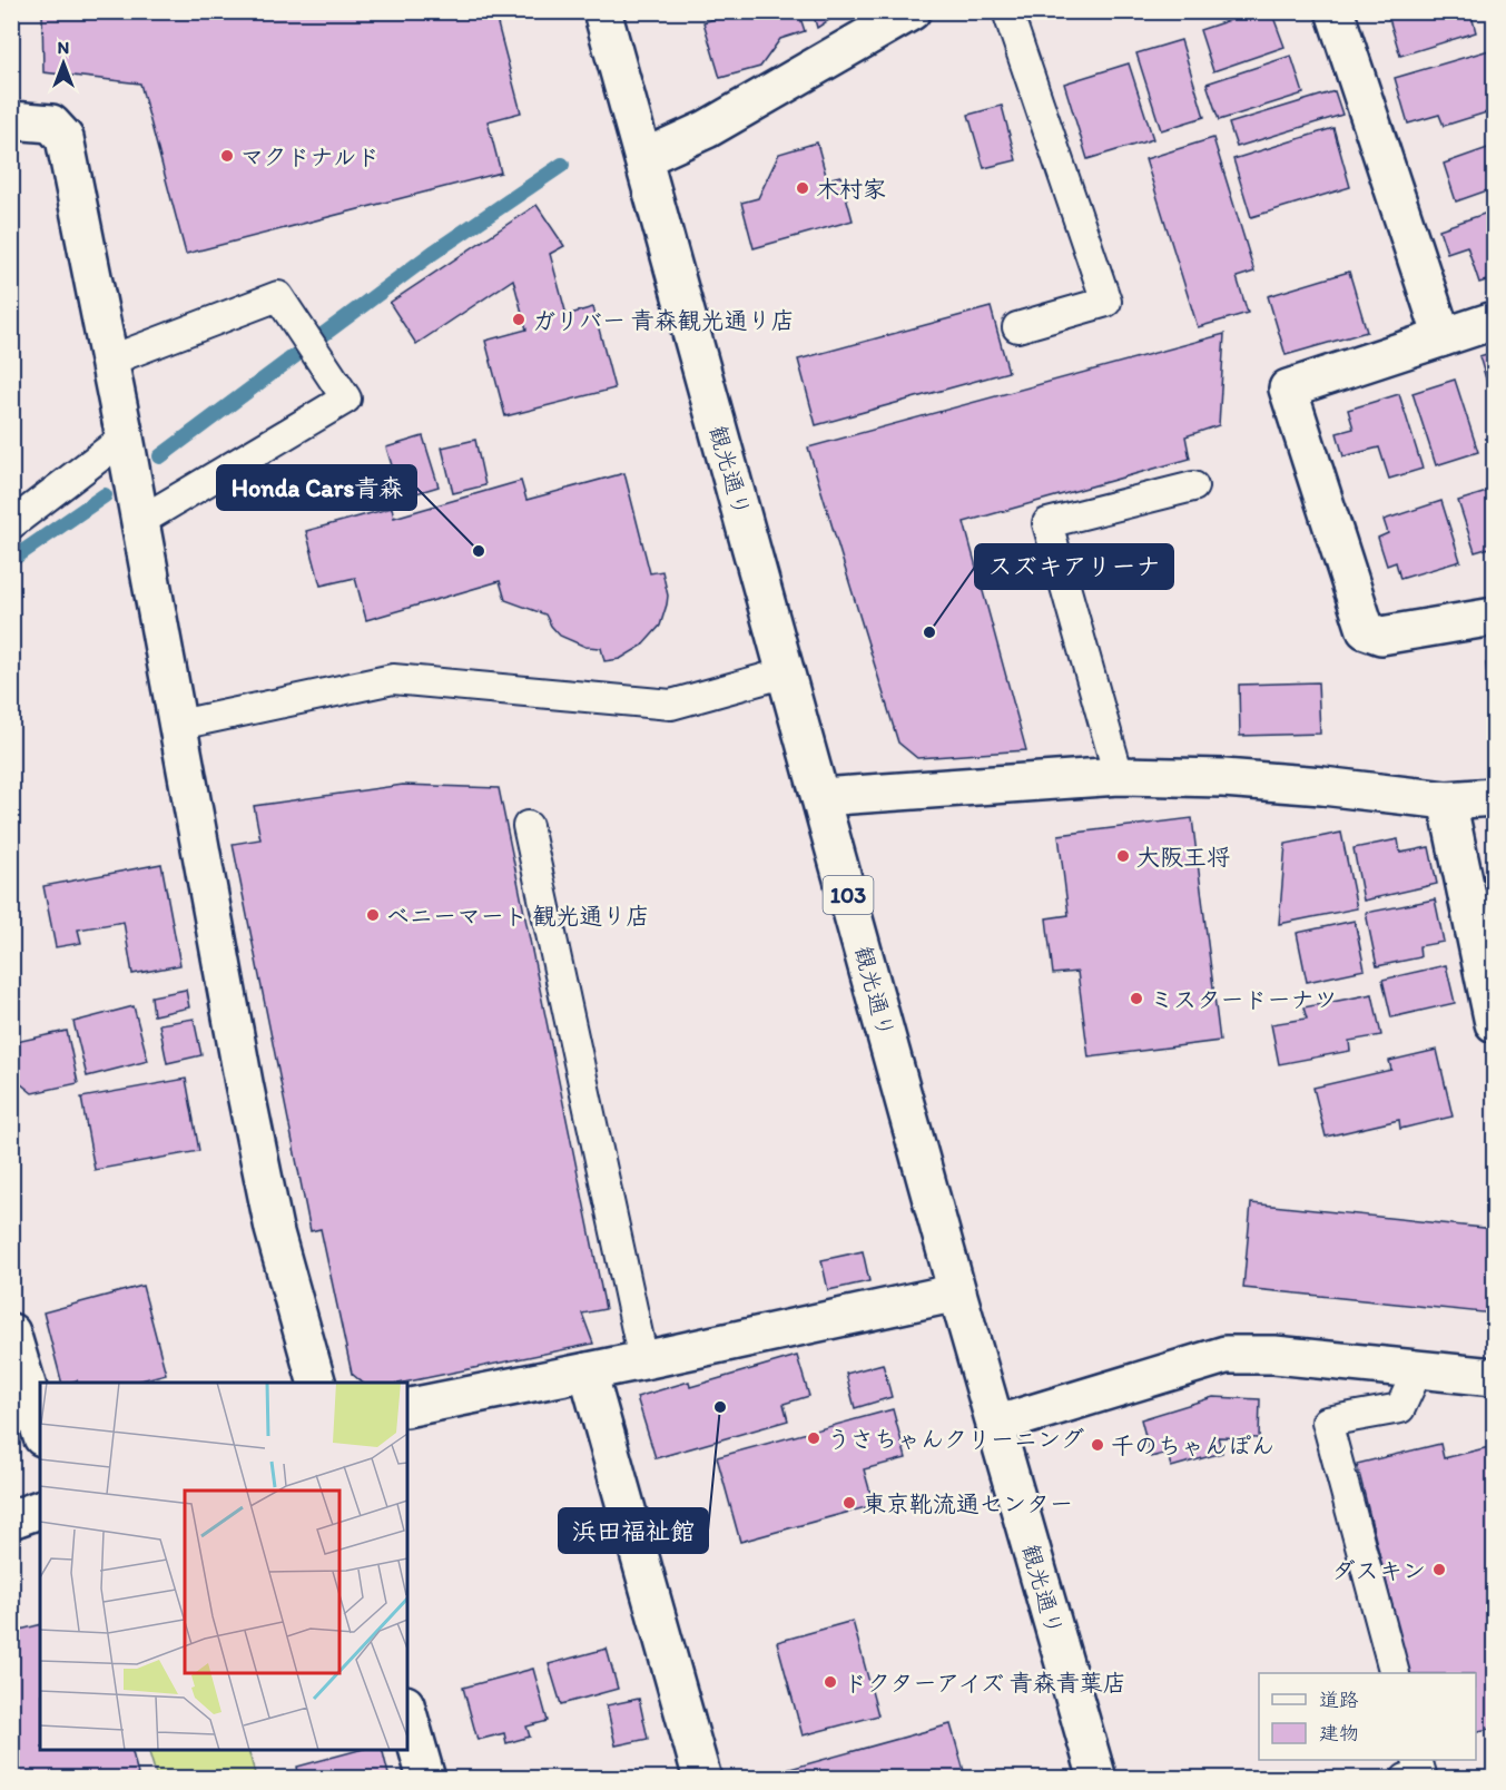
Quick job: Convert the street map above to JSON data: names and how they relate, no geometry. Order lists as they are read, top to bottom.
{
  "streets": {
    "main road": ["観光通り", "103"]
  },
  "places": [
    "マクドナルド",
    "木村家",
    "ガリバー 青森観光通り店",
    "Honda Cars青森",
    "スズキアリーナ",
    "大阪王将",
    "ベニーマート 観光通り店",
    "ミスタードーナツ",
    "浜田福祉館",
    "うさちゃんクリーニング",
    "千のちゃんぽん",
    "東京靴流通センター",
    "ダスキン",
    "ドクターアイズ 青森青葉店"
  ],
  "legend": ["道路", "建物"],
  "north": "top"
}
